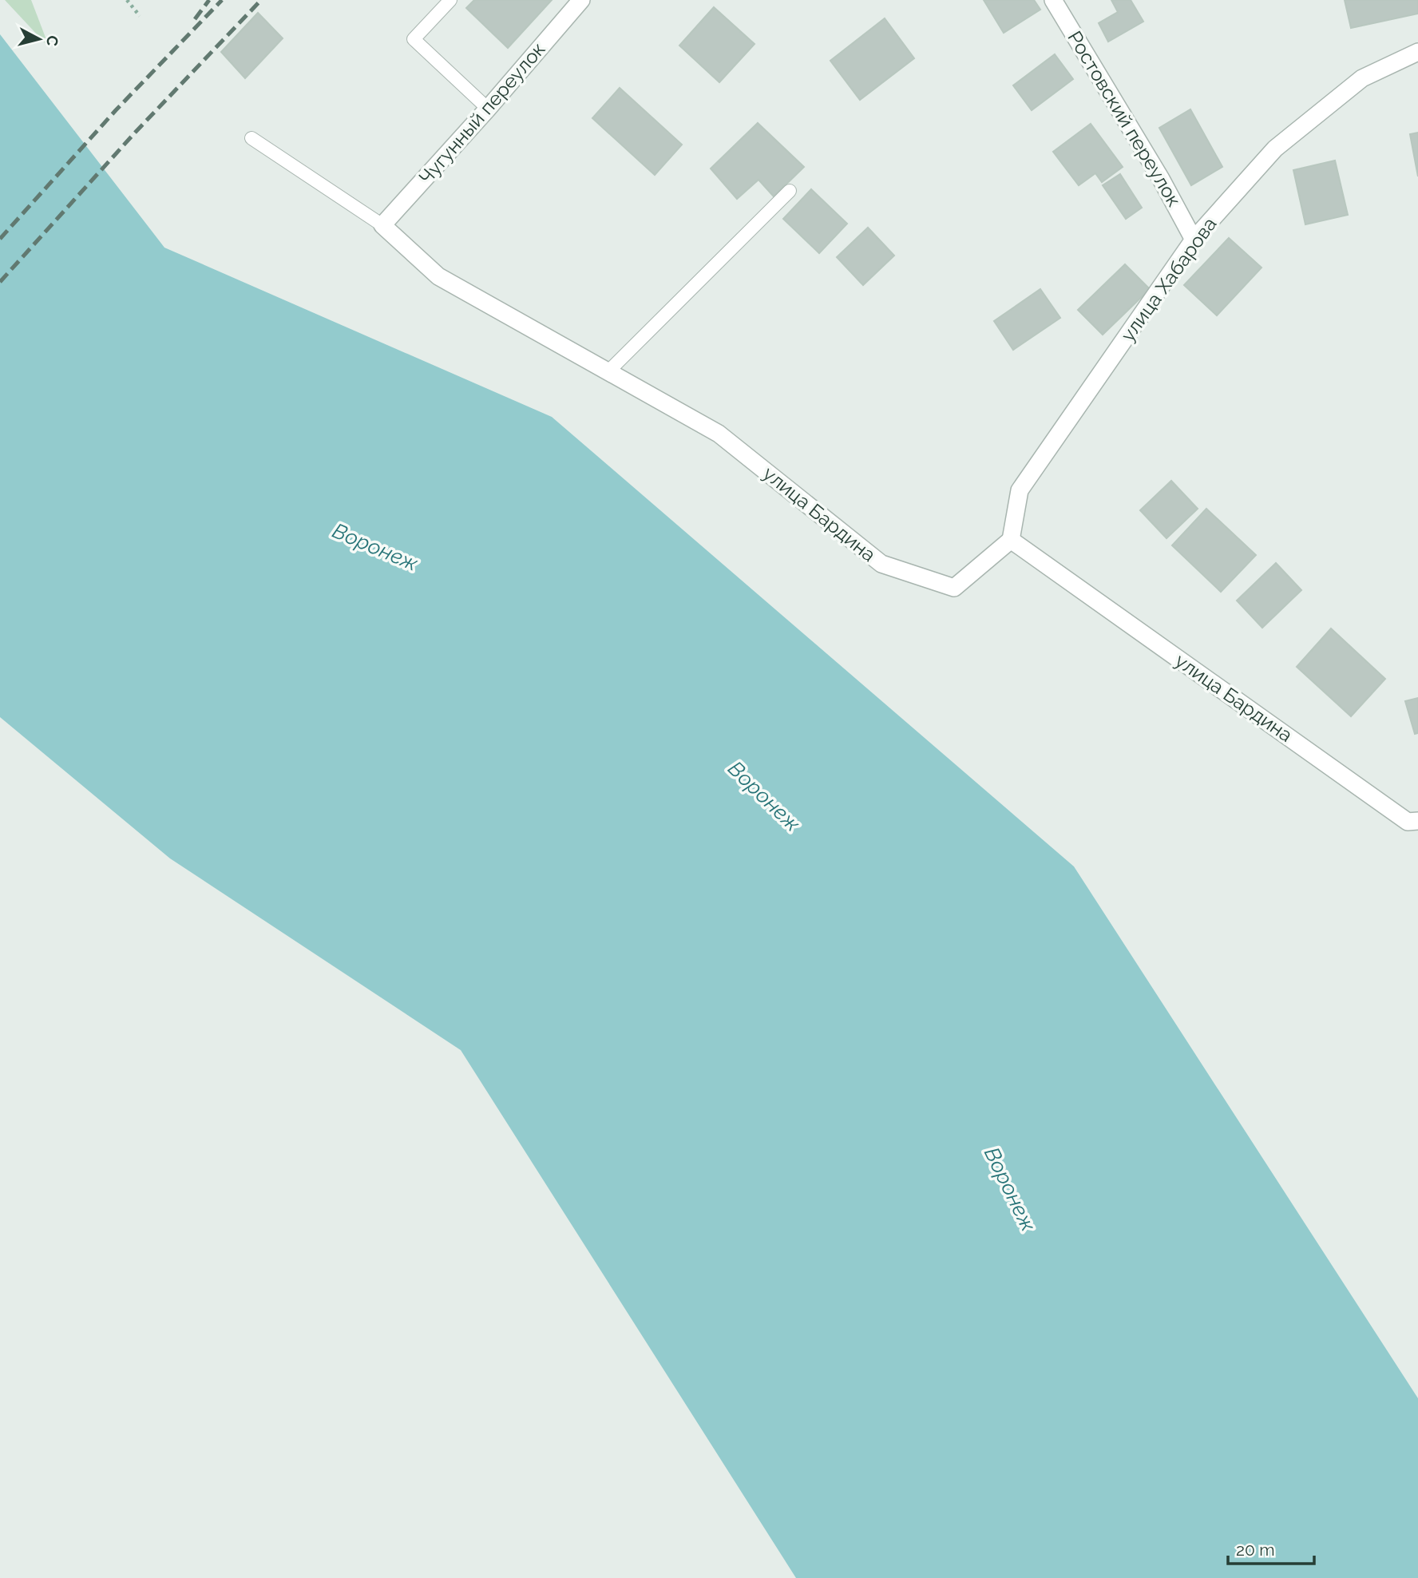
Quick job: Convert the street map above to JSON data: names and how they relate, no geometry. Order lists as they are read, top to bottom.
{
  "streets": {
    "street": [
      "Чугунный переулок",
      "Ростовский переулок",
      "улица Хабарова",
      "улица Бардина"
    ]
  },
  "crossings": [
    ["Чугунный переулок", "улица Бардина"],
    ["Ростовский переулок", "улица Хабарова"],
    ["улица Хабарова", "улица Бардина"]
  ],
  "water": ["Воронеж"],
  "scale_bar": "20 m",
  "north": "right"
}
